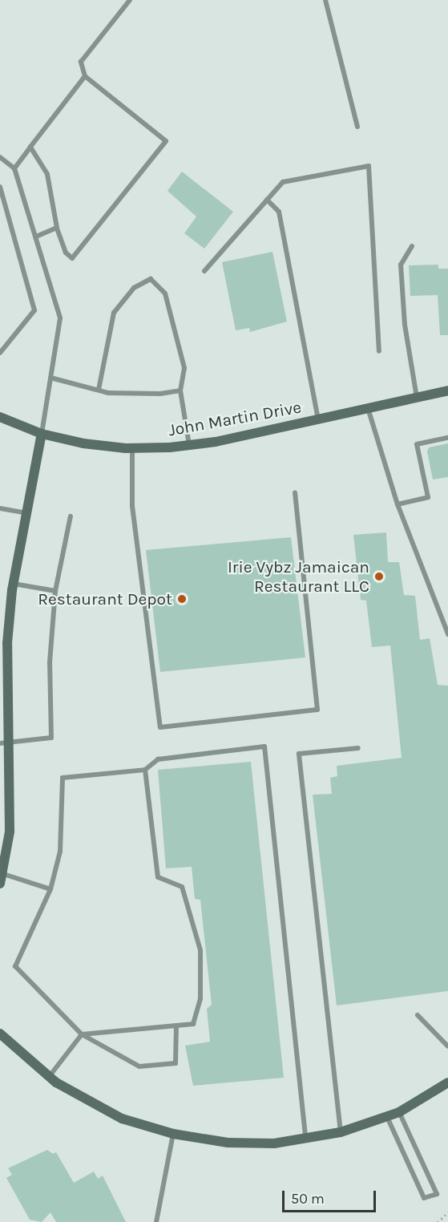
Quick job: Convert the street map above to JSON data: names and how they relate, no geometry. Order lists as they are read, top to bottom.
{
  "streets": {
    "street": ["John Martin Drive"]
  },
  "places": ["Irie Vybz Jamaican Restaurant LLC", "Restaurant Depot"],
  "scale_bar": "50 m"
}
